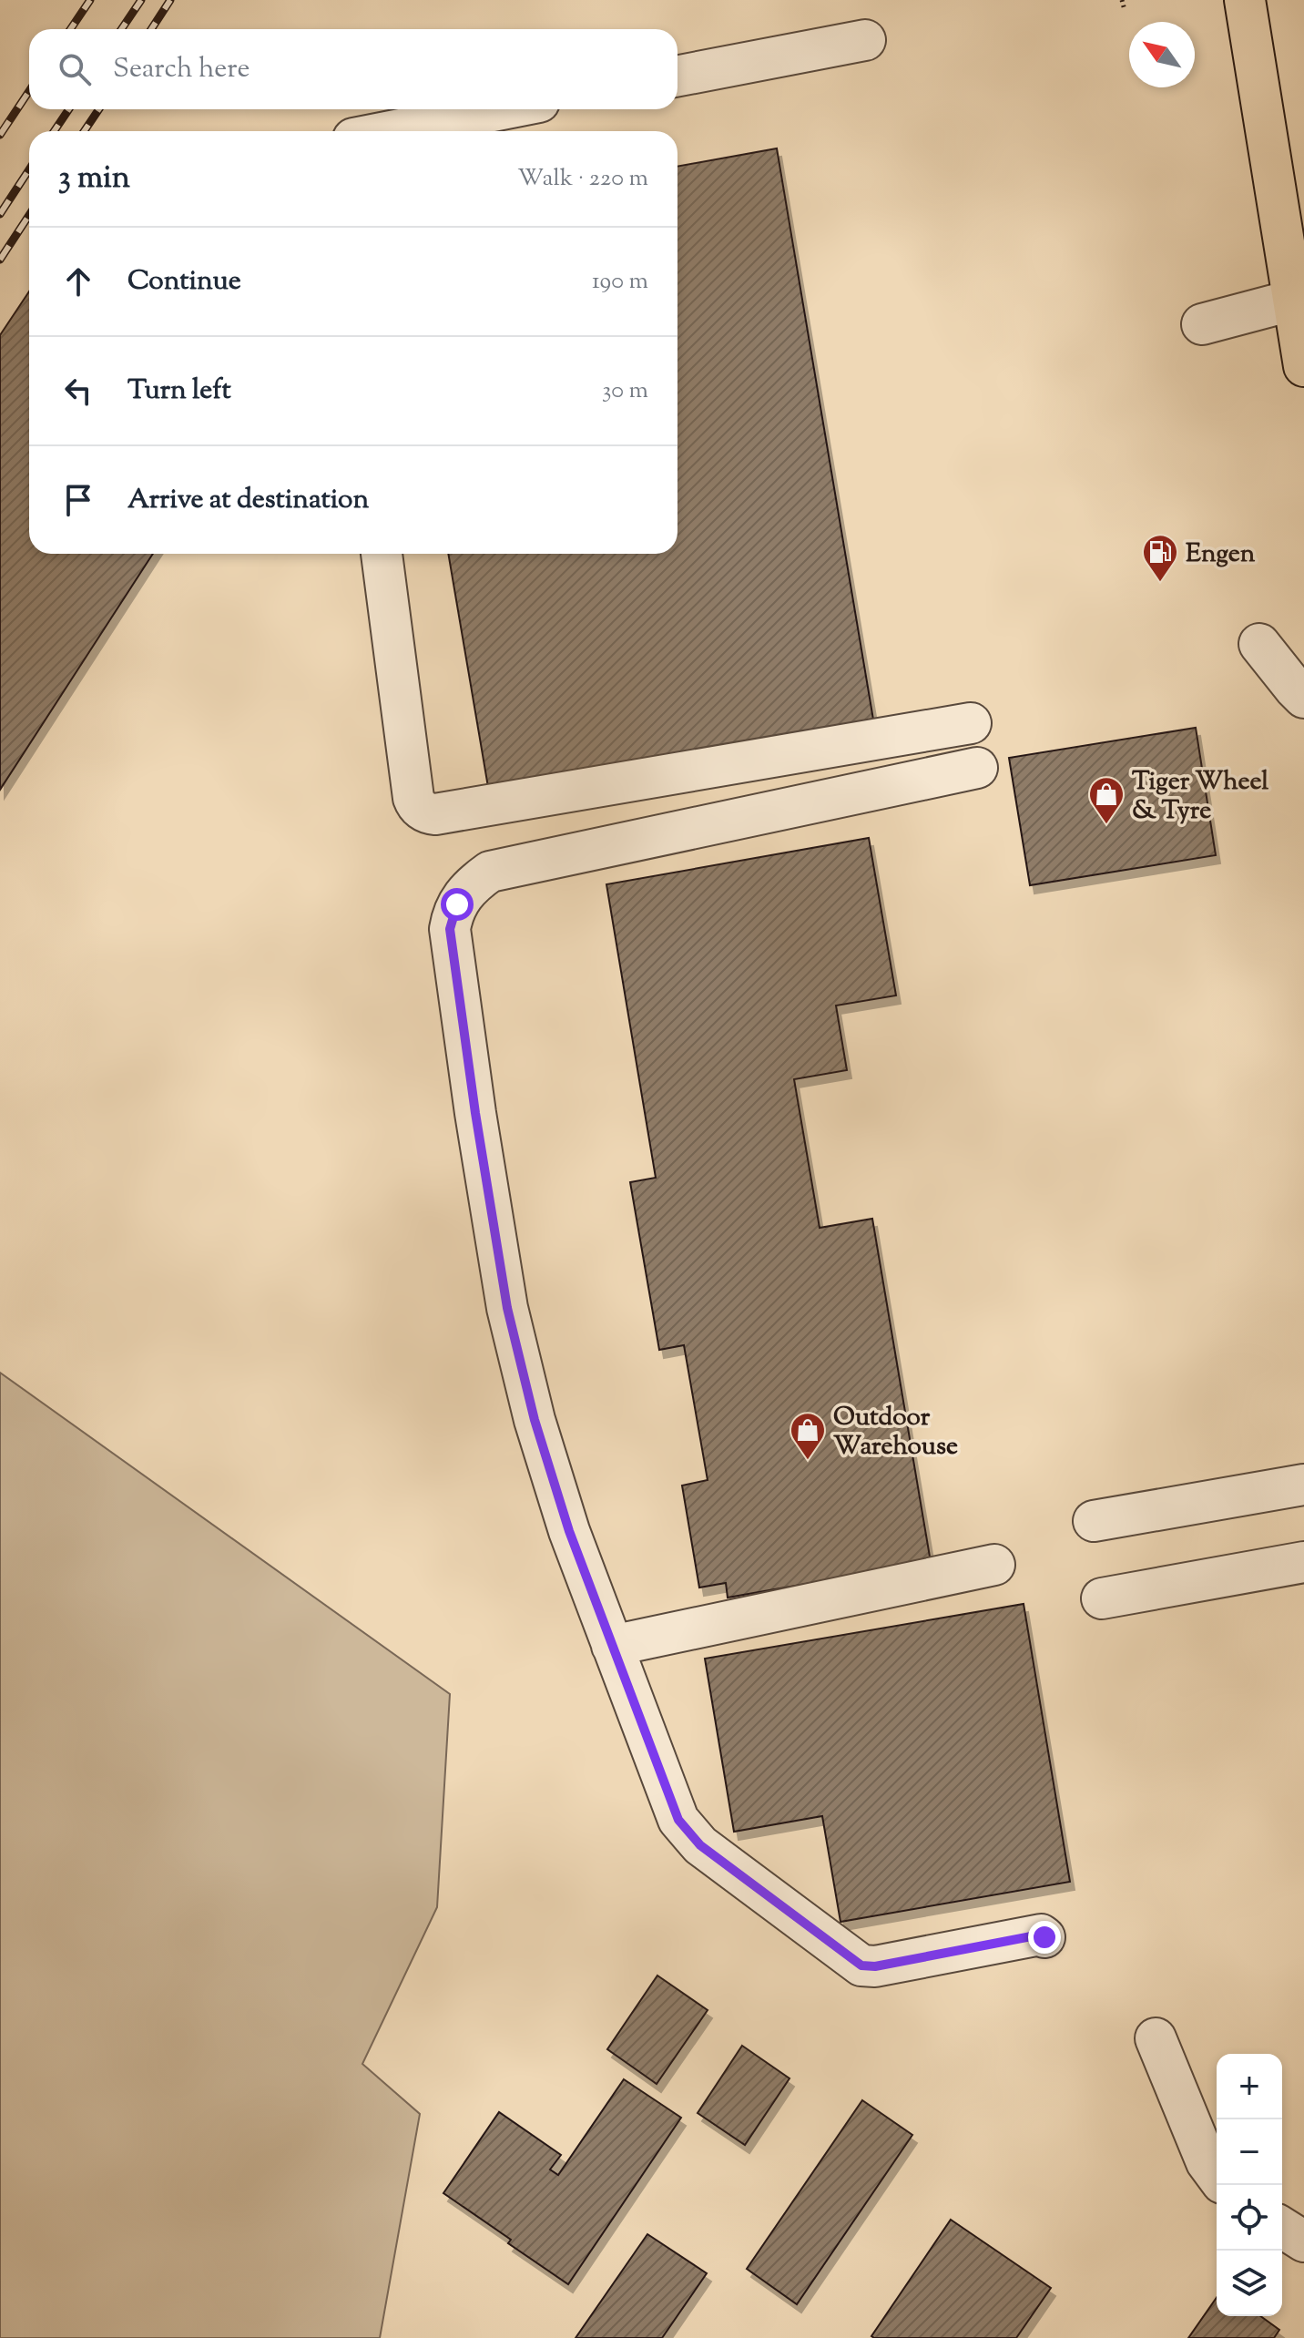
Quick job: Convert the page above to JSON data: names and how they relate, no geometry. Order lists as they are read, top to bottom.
{
  "places": {
    "fuel station": ["Engen"],
    "shop": ["Tiger Wheel & Tyre", "Outdoor Warehouse"]
  },
  "north": "top left",
  "page": {
    "search": "Search here",
    "heading": ["3 min", "Walk · 220 m"],
    "list": [
      ["Continue", "190 m"],
      ["Turn left", "30 m"],
      "Arrive at destination"
    ],
    "map_buttons": ["+", "−"]
  }
}
